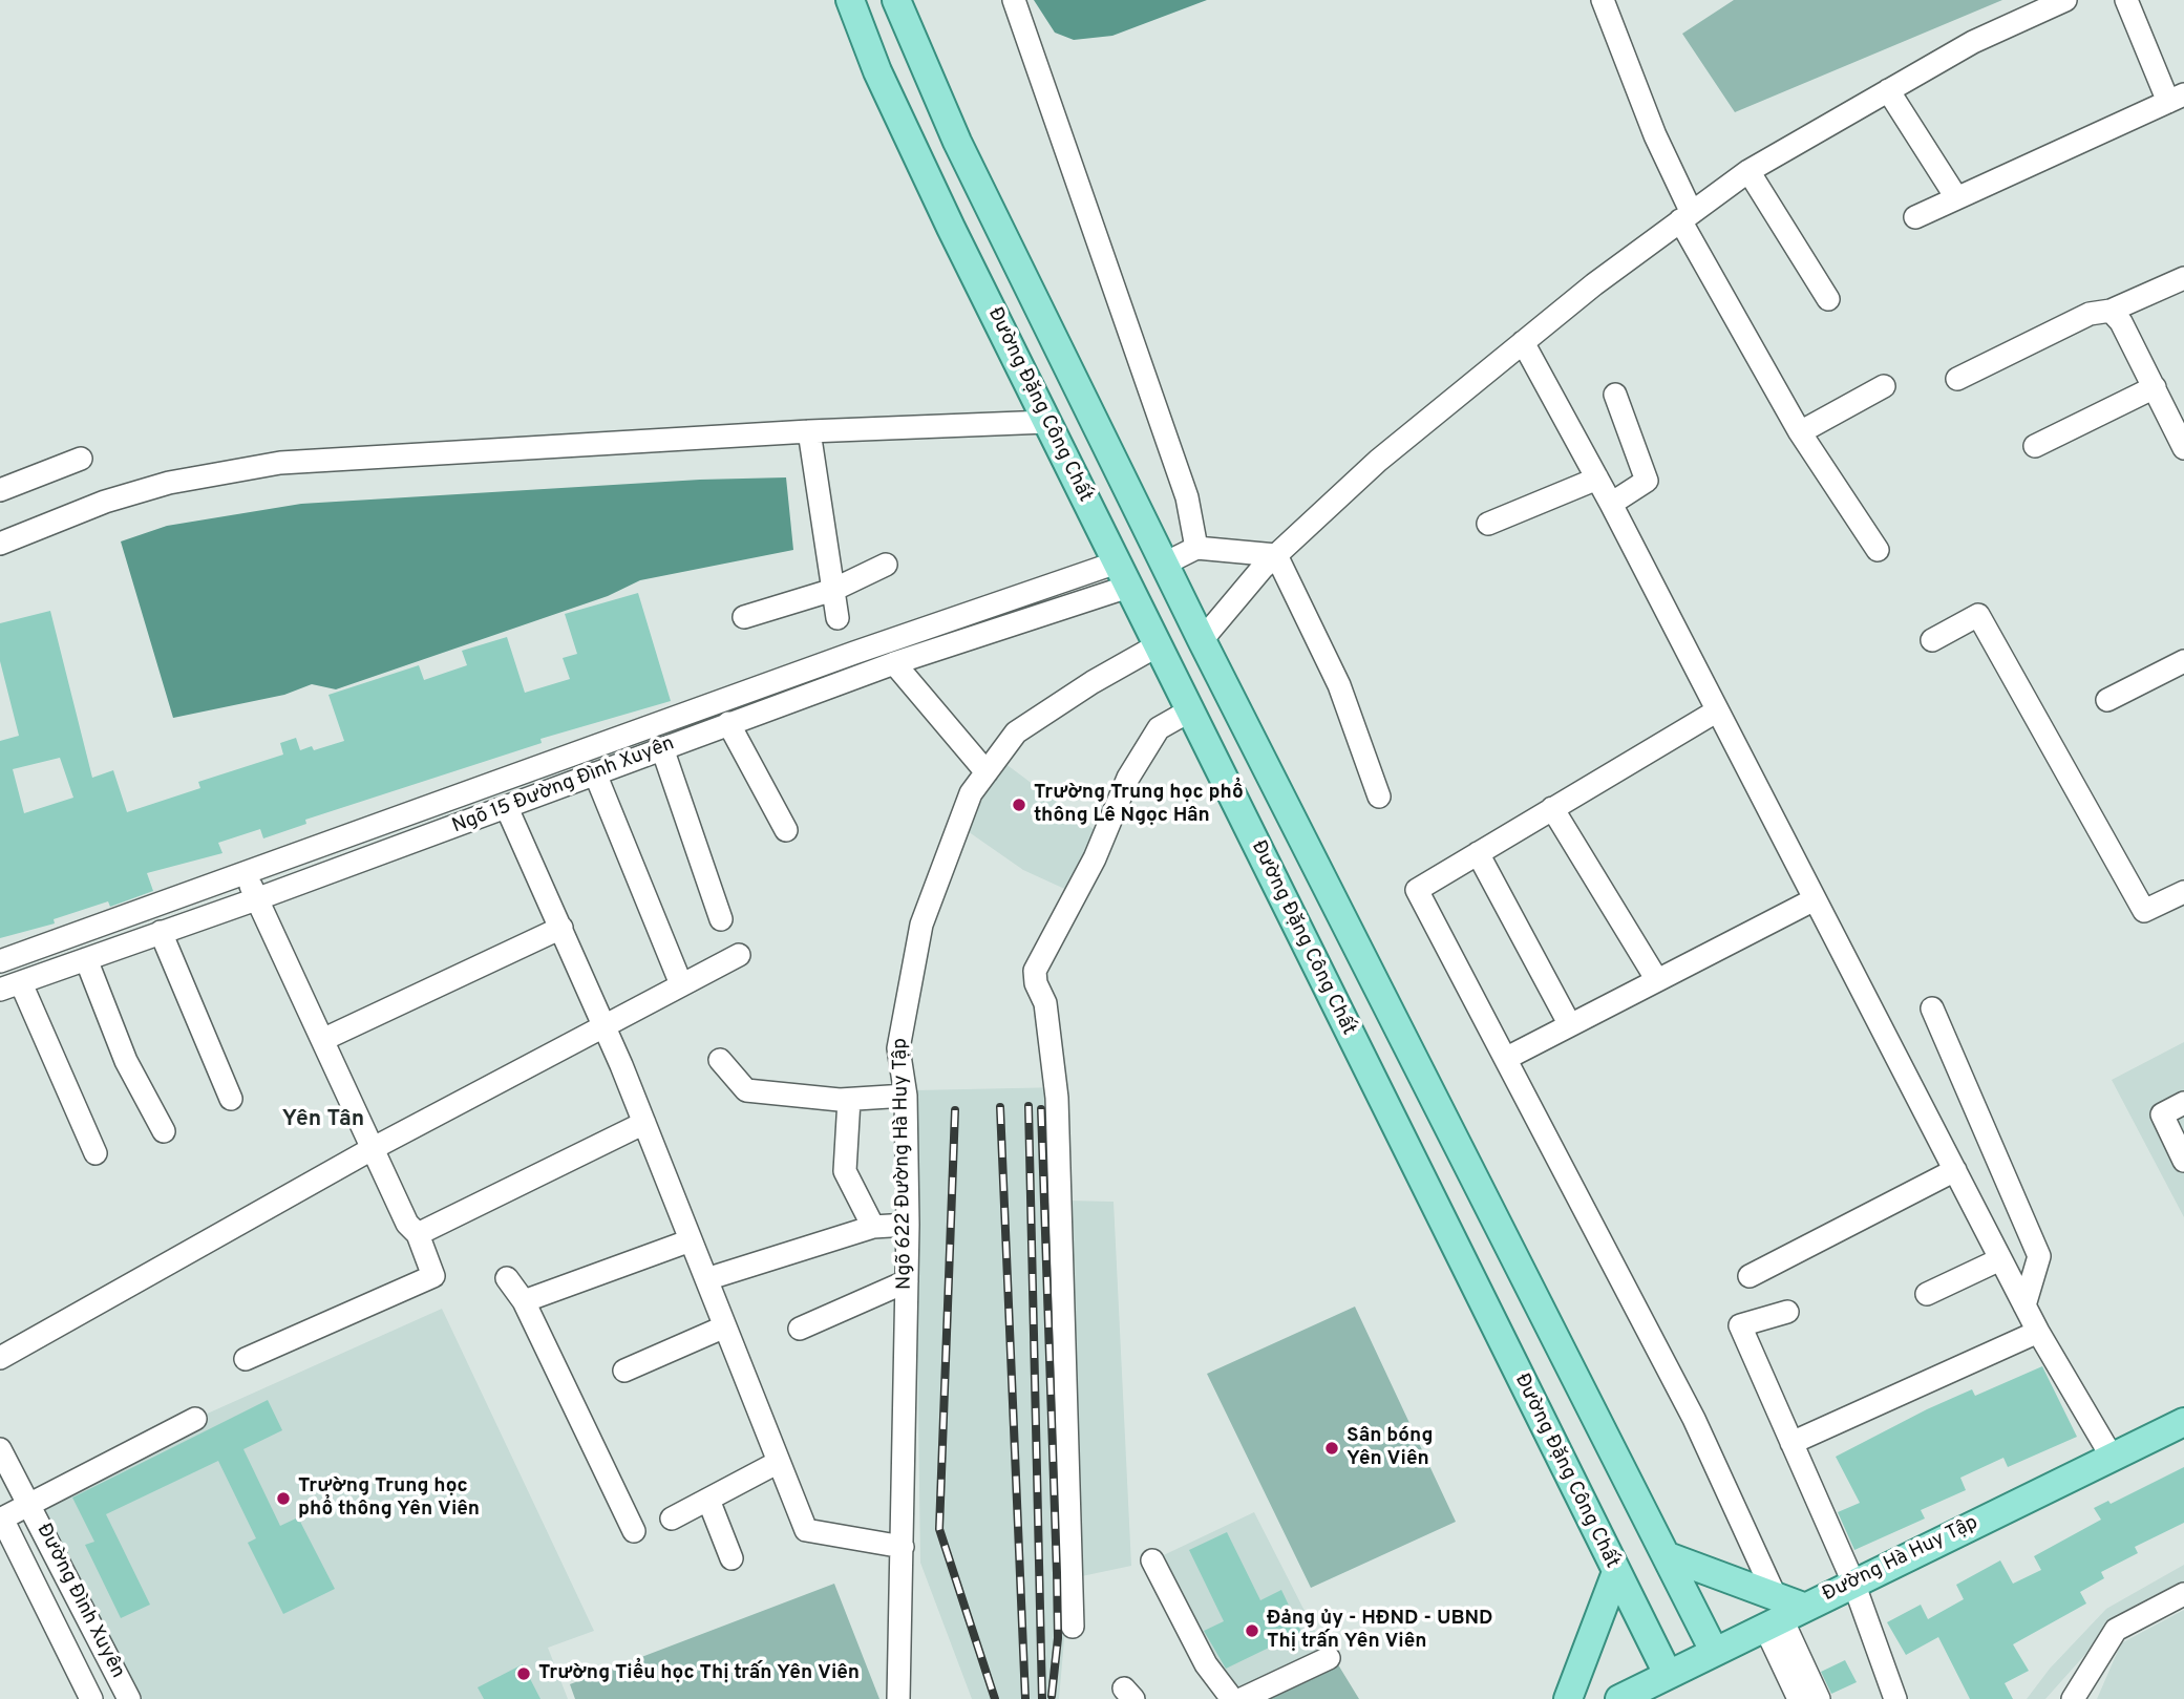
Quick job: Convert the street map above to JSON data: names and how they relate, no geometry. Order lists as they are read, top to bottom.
{
  "streets": {
    "main road": ["Đường Đặng Công Chất", "Đường Hà Huy Tập"],
    "street": ["Ngõ 15 Đường Đình Xuyên", "Ngõ 622 Đường Hà Huy Tập", "Đường Đình Xuyên"]
  },
  "crossings": [
    ["Đường Đặng Công Chất", "Ngõ 15 Đường Đình Xuyên"],
    ["Đường Đặng Công Chất", "Ngõ 622 Đường Hà Huy Tập"],
    ["Đường Đặng Công Chất", "Đường Hà Huy Tập"]
  ],
  "districts": ["Yên Tân"],
  "places": [
    "Trường Trung học phổ thông Lê Ngọc Hân",
    "Sân bóng Yên Viên",
    "Trường Trung học phổ thông Yên Viên",
    "Đảng ủy - HĐND - UBND Thị trấn Yên Viên",
    "Trường Tiểu học Thị trấn Yên Viên"
  ]
}
